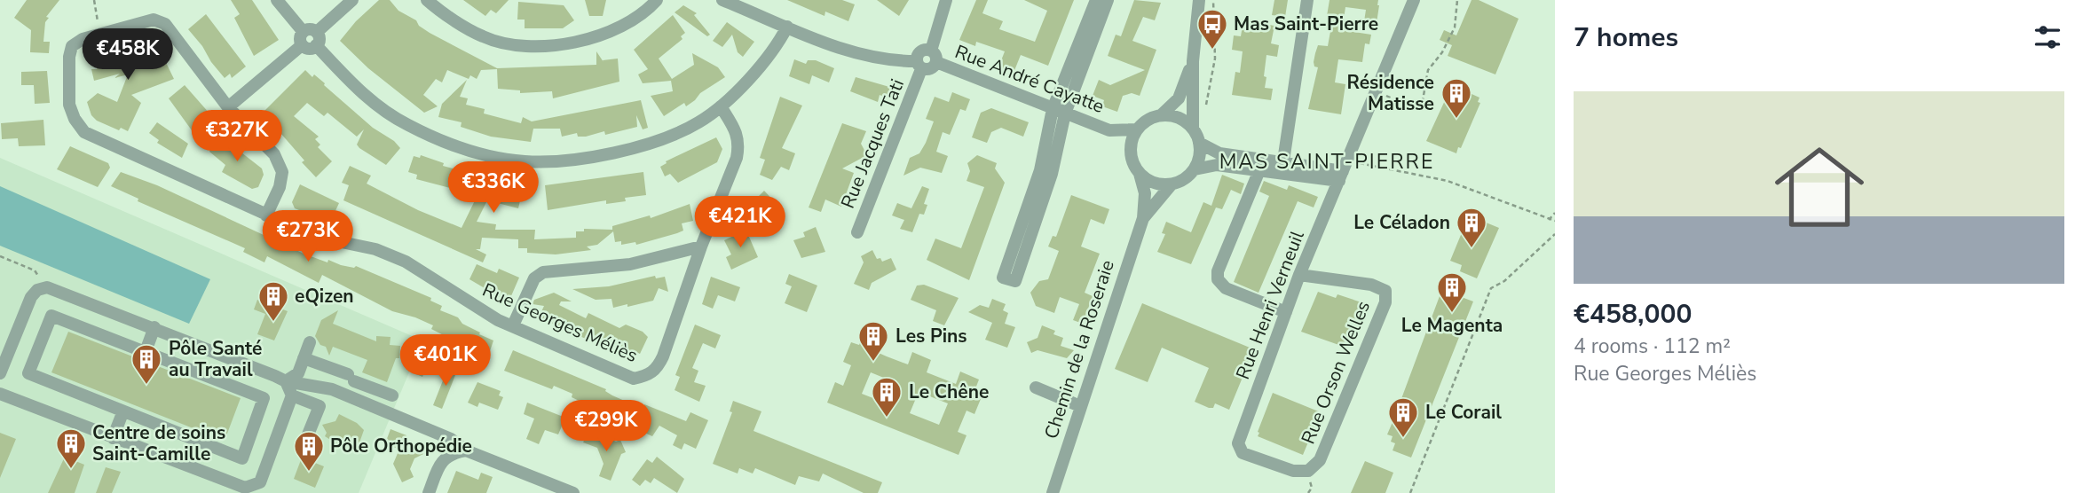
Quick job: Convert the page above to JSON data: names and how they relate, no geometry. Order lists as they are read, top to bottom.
{
  "streets": {
    "street": [
      "Rue André Cayatte",
      "Rue Jacques Tati",
      "Rue Henri Verneuil",
      "Rue Georges Méliès",
      "Chemin de la Roseraie",
      "Rue Orson Welles"
    ]
  },
  "crossings": [
    ["Rue André Cayatte", "Chemin de la Roseraie"],
    ["Rue Henri Verneuil", "Rue Orson Welles"]
  ],
  "districts": ["MAS SAINT-PIERRE"],
  "places": {
    "bus stop": ["Mas Saint-Pierre"],
    "building": [
      "Résidence Matisse",
      "Le Céladon",
      "Le Magenta",
      "eQizen",
      "Les Pins",
      "Pôle Santé au Travail",
      "Le Chêne",
      "Le Corail",
      "Centre de soins Saint-Camille",
      "Pôle Orthopédie"
    ]
  },
  "page": {
    "heading": "7 homes",
    "price": [
      "€458K",
      "€327K",
      "€336K",
      "€421K",
      "€273K",
      "€401K",
      "€299K"
    ],
    "list": [
      {
        "name": "€458,000",
        "note": "4 rooms · 112 m² · Rue Georges Méliès"
      }
    ]
  }
}
